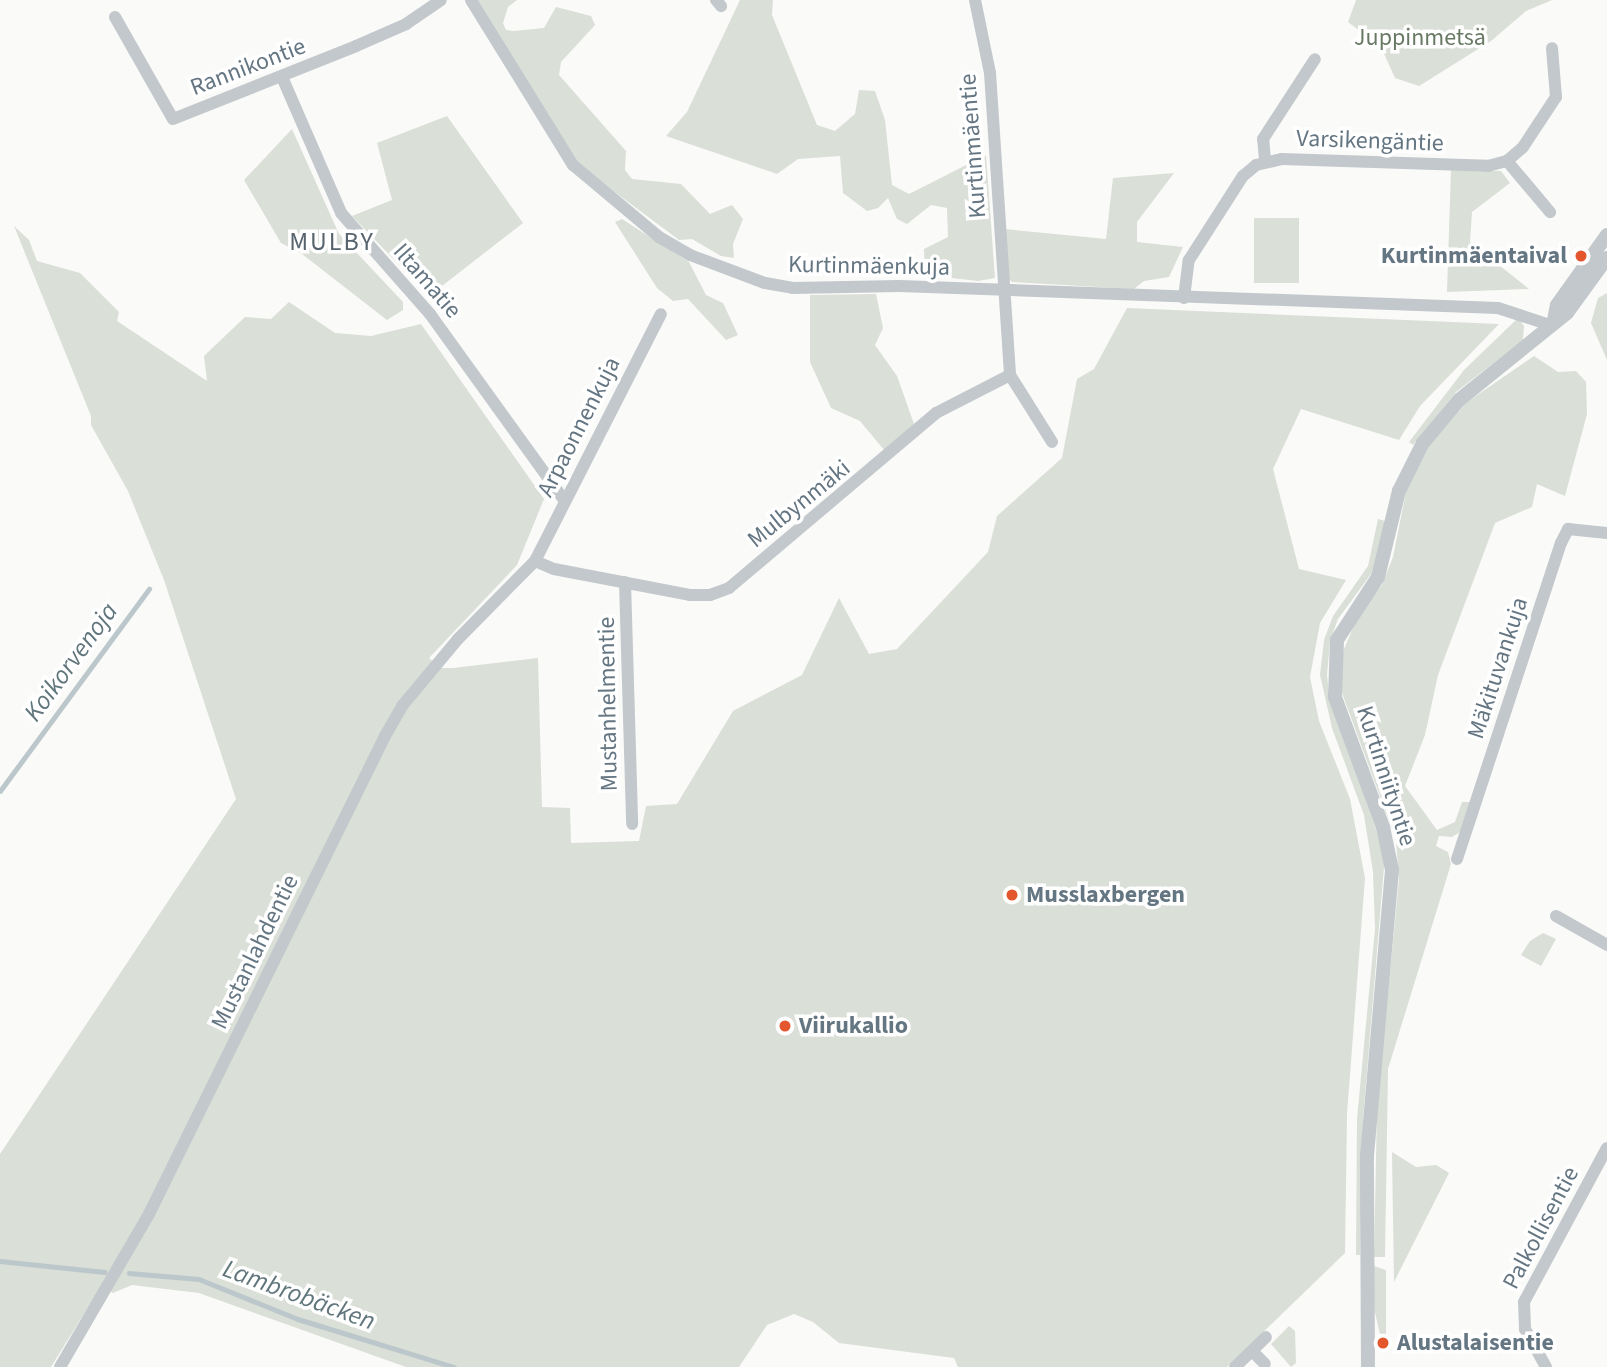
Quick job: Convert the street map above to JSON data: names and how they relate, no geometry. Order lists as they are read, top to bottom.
{
  "streets": {
    "street": [
      "Rannikontie",
      "Varsikengäntie",
      "Kurtinmäentie",
      "Kurtinmäenkuja",
      "Iltamatie",
      "Arpaonnenkuja",
      "Mulbynmäki",
      "Mäkituvankuja",
      "Mustanhelmentie",
      "Kurtinniityntie",
      "Mustanlahdentie",
      "Palkollisentie"
    ]
  },
  "crossings": [
    ["Rannikontie", "Iltamatie"],
    ["Kurtinmäentie", "Kurtinmäenkuja"],
    ["Iltamatie", "Arpaonnenkuja"],
    ["Arpaonnenkuja", "Mulbynmäki"],
    ["Arpaonnenkuja", "Mustanlahdentie"],
    ["Mulbynmäki", "Mustanhelmentie"],
    ["Mulbynmäki", "Mustanlahdentie"]
  ],
  "districts": ["MULBY"],
  "water": ["Koikorvenoja", "Lambrobäcken"],
  "parks": ["Juppinmetsä"],
  "places": [
    "Kurtinmäentaival",
    "Musslaxbergen",
    "Viirukallio",
    "Alustalaisentie"
  ]
}
